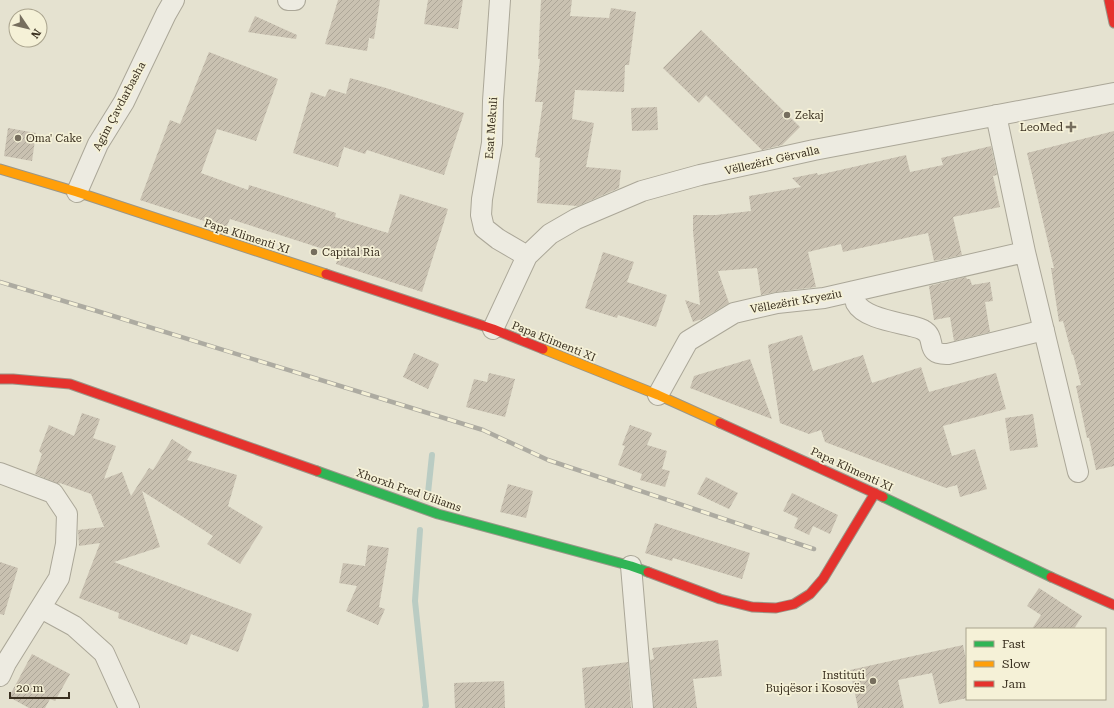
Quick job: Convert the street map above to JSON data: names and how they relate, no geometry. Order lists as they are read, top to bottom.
{
  "streets": {
    "street": [
      "Agim Çavdarbasha",
      "Esat Mekuli",
      "Vëllezërit Gërvalla",
      "Papa Klimenti XI",
      "Vëllezërit Kryeziu",
      "Xhorxh Fred Uiliams"
    ]
  },
  "crossings": [
    ["Agim Çavdarbasha", "Papa Klimenti XI"],
    ["Esat Mekuli", "Vëllezërit Gërvalla"],
    ["Vëllezërit Gërvalla", "Papa Klimenti XI"],
    ["Papa Klimenti XI", "Vëllezërit Kryeziu"],
    ["Papa Klimenti XI", "Xhorxh Fred Uiliams"]
  ],
  "places": {
    "other": [
      "Zekaj",
      "Oma' Cake",
      "Capital Ria",
      "Instituti Bujqësor i Kosovës"
    ],
    "health": ["LeoMed"]
  },
  "legend": ["Fast", "Slow", "Jam"],
  "scale_bar": "20 m",
  "north": "bottom right"
}
